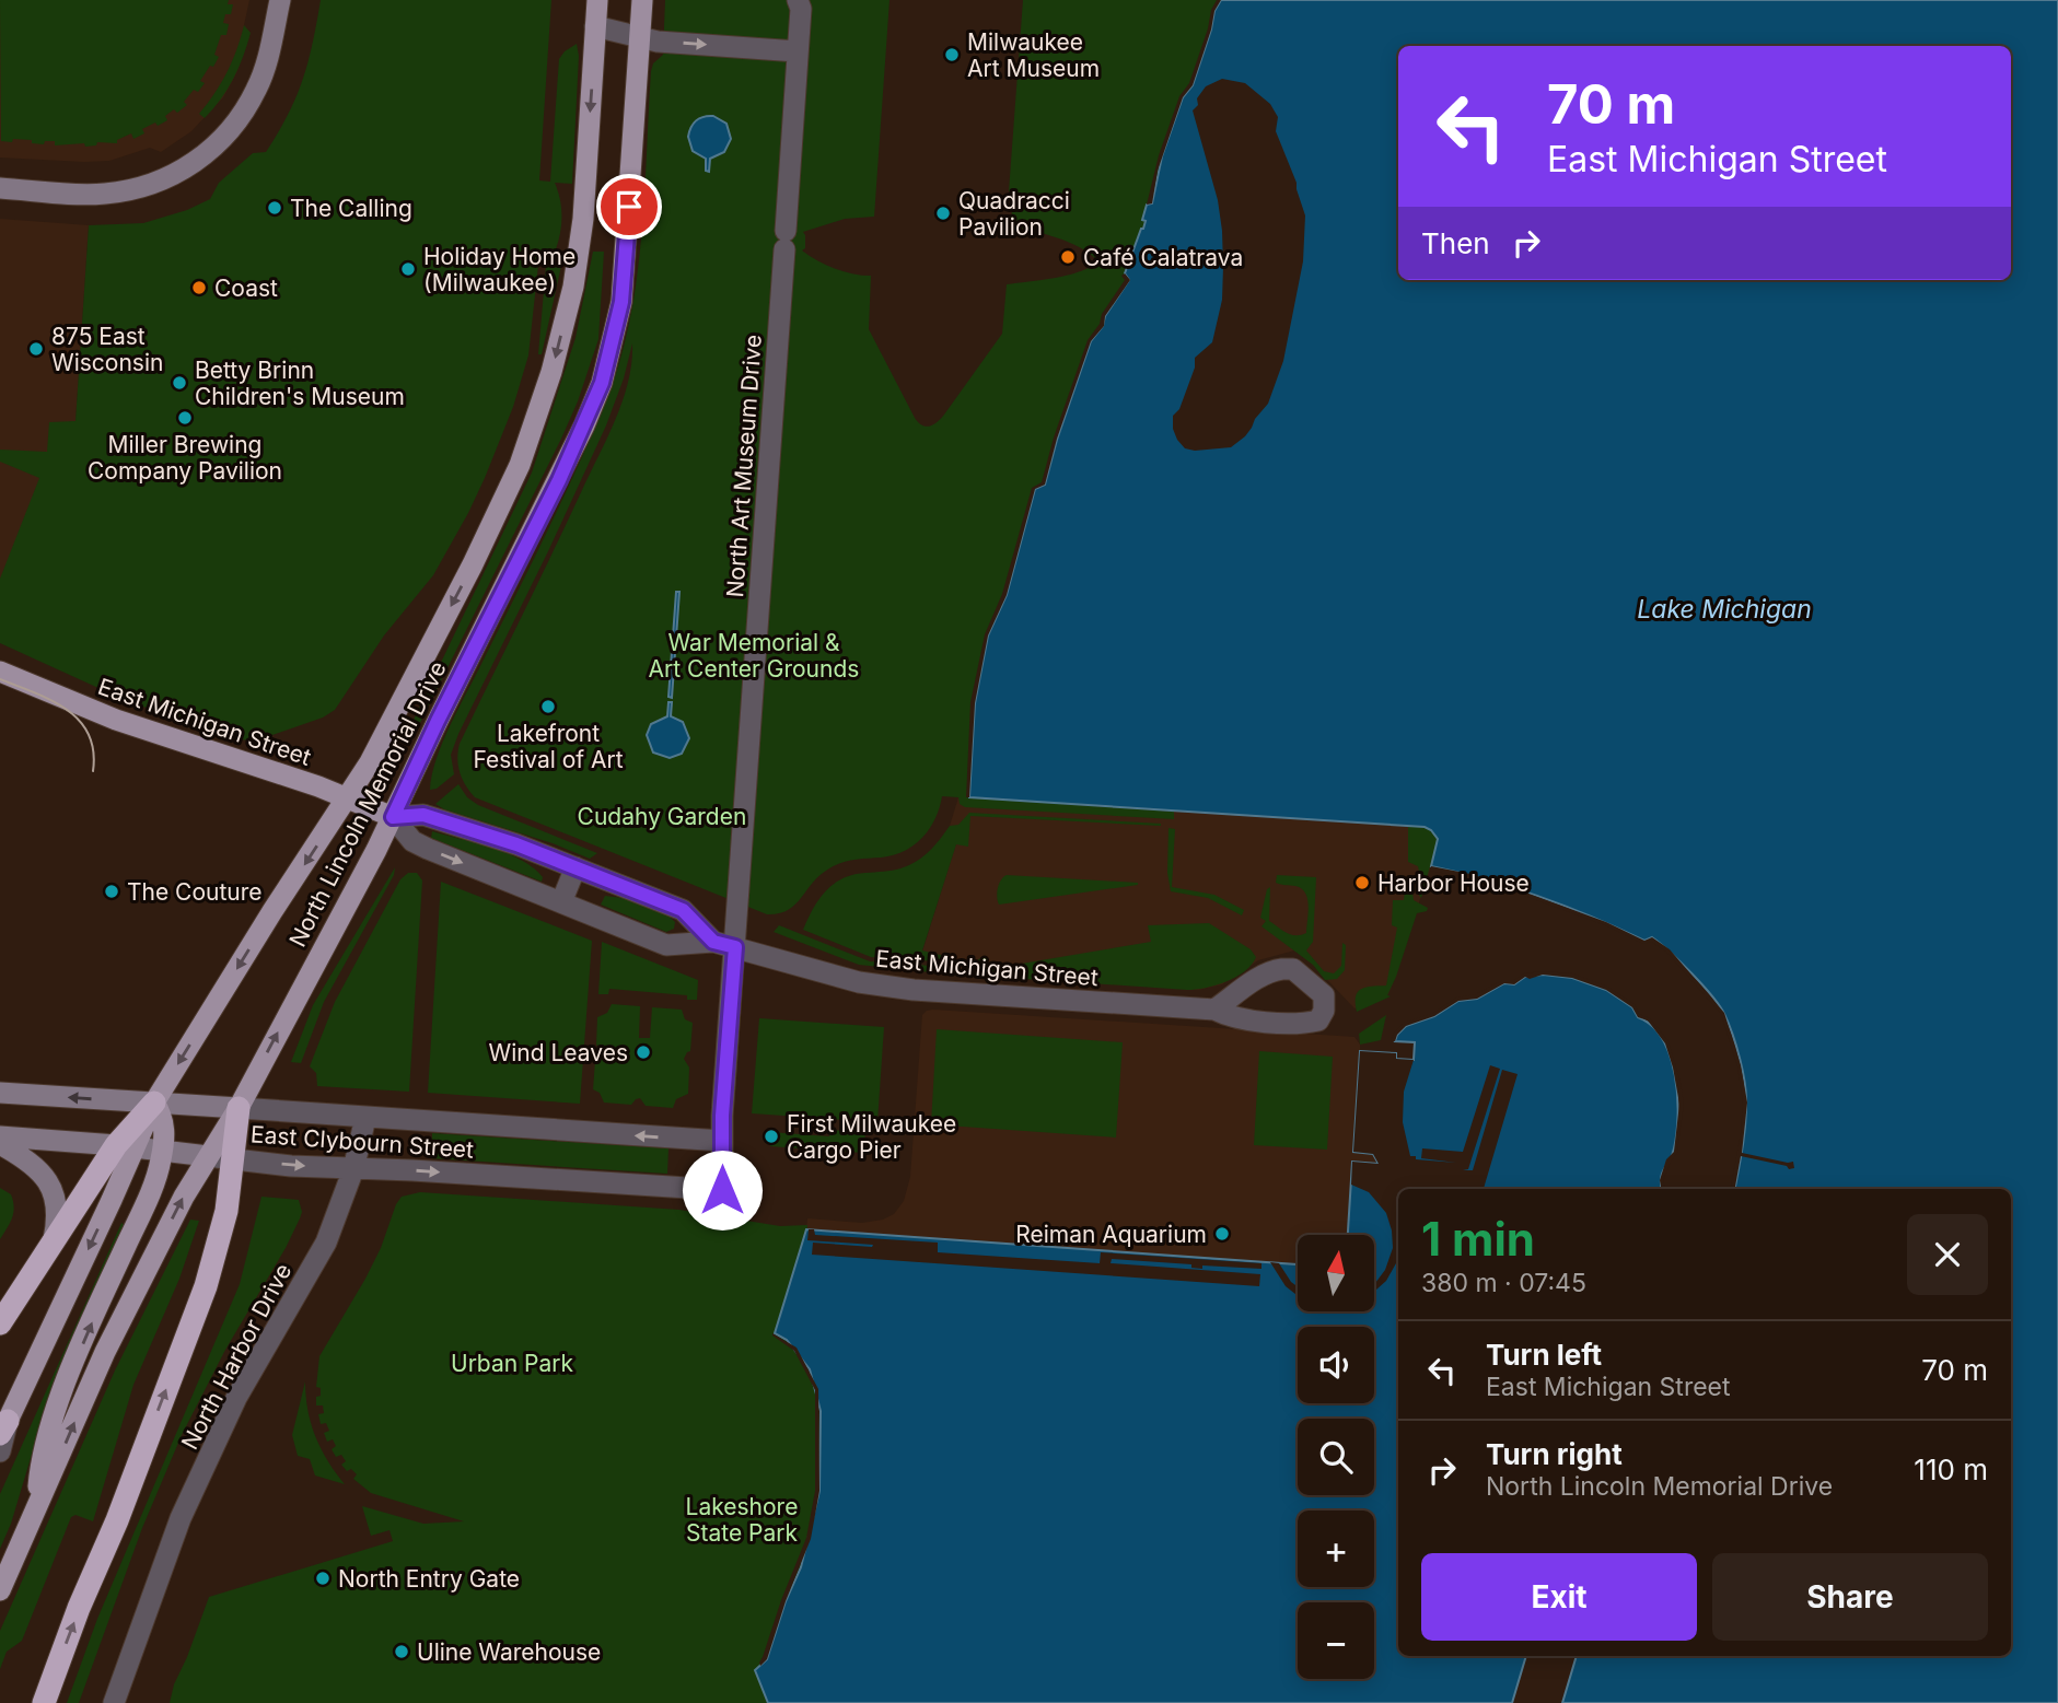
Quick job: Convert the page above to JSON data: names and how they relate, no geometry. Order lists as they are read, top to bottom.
{
  "streets": {
    "main road": ["East Michigan Street", "North Lincoln Memorial Drive", "East Clybourn Street"],
    "street": ["North Art Museum Drive", "North Harbor Drive"]
  },
  "crossings": [
    ["North Art Museum Drive", "East Michigan Street"],
    ["North Art Museum Drive", "East Clybourn Street"],
    ["East Michigan Street", "North Lincoln Memorial Drive"],
    ["North Lincoln Memorial Drive", "East Clybourn Street"],
    ["East Clybourn Street", "North Harbor Drive"]
  ],
  "water": ["Lake Michigan"],
  "parks": [
    "War Memorial & Art Center Grounds",
    "Cudahy Garden",
    "Urban Park",
    "Lakeshore State Park"
  ],
  "places": [
    "Milwaukee Art Museum",
    "The Calling",
    "Quadracci Pavilion",
    "Café Calatrava",
    "Holiday Home (Milwaukee)",
    "Coast",
    "875 East Wisconsin",
    "Betty Brinn Children's Museum",
    "Miller Brewing Company Pavilion",
    "Lakefront Festival of Art",
    "Harbor House",
    "The Couture",
    "Wind Leaves",
    "First Milwaukee Cargo Pier",
    "Reiman Aquarium",
    "North Entry Gate",
    "Uline Warehouse"
  ],
  "north": "top",
  "page": {
    "turn": ["70 m", "East Michigan Street"],
    "then": "Then",
    "heading": ["1 min", "380 m · 07:45"],
    "map_buttons": ["+", "−"],
    "list": [
      {
        "name": "Turn left",
        "note": "East Michigan Street",
        "value": "70 m"
      },
      {
        "name": "Turn right",
        "note": "North Lincoln Memorial Drive",
        "value": "110 m"
      }
    ],
    "buttons": ["Exit", "Share"]
  }
}
